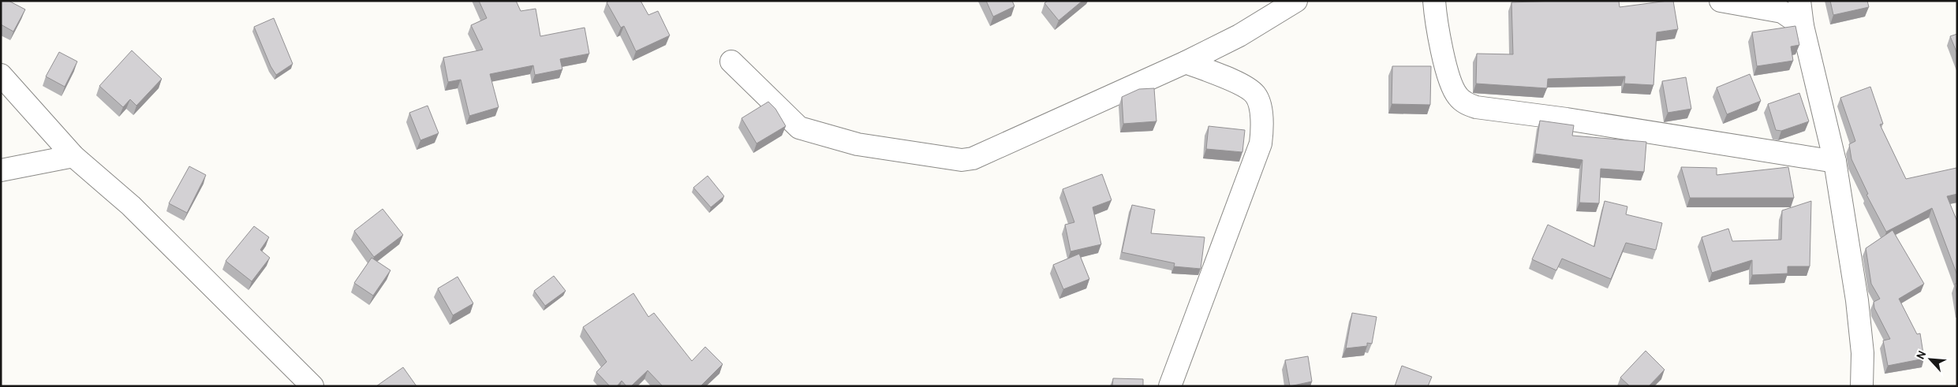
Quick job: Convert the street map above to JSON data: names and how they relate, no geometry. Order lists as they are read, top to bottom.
{
  "north": "top left"
}
